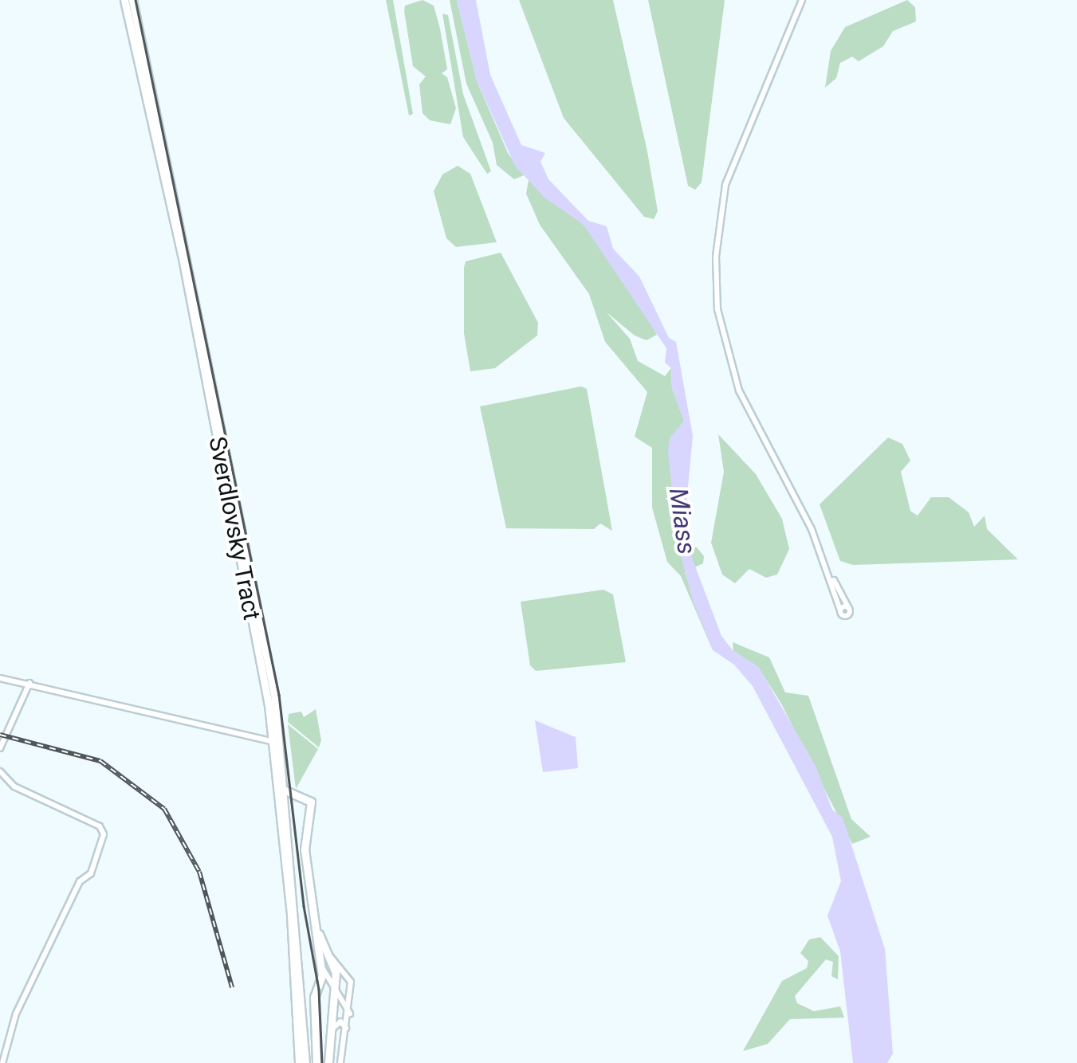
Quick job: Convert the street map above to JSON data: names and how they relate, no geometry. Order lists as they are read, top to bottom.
{
  "streets": {
    "main road": ["Sverdlovsky Tract"]
  },
  "water": ["Miass"]
}
